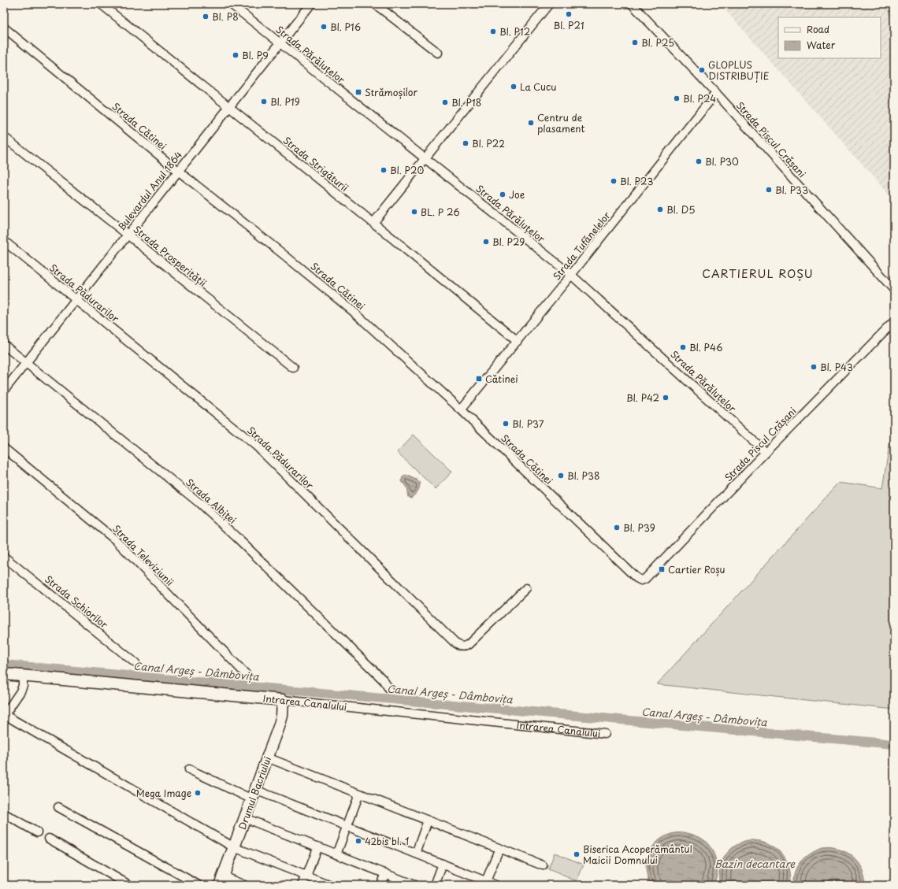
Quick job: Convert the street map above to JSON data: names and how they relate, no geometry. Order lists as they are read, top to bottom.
{
  "streets": {
    "street": [
      "Strada Părăluțelor",
      "Strada Cătinei",
      "Strada Piscul Crășani",
      "Strada Strigăturii",
      "Bulevardul Anul 1864",
      "Strada Tufănelelor",
      "Strada Prosperității",
      "Strada Pădurarilor",
      "Strada Albiței",
      "Strada Televiziunii",
      "Strada Schiorilor",
      "Intrarea Canalului",
      "Drumul Bacriului"
    ]
  },
  "crossings": [
    ["Strada Părăluțelor", "Strada Piscul Crășani"],
    ["Strada Părăluțelor", "Bulevardul Anul 1864"],
    ["Strada Părăluțelor", "Strada Tufănelelor"],
    ["Strada Cătinei", "Strada Piscul Crășani"],
    ["Strada Cătinei", "Bulevardul Anul 1864"],
    ["Strada Cătinei", "Strada Tufănelelor"],
    ["Strada Piscul Crășani", "Strada Tufănelelor"],
    ["Strada Strigăturii", "Bulevardul Anul 1864"],
    ["Strada Strigăturii", "Strada Tufănelelor"],
    ["Bulevardul Anul 1864", "Strada Prosperității"],
    ["Bulevardul Anul 1864", "Strada Pădurarilor"],
    ["Bulevardul Anul 1864", "Strada Albiței"],
    ["Intrarea Canalului", "Drumul Bacriului"]
  ],
  "districts": ["CARTIERUL ROȘU"],
  "water": ["Canal Argeș - Dâmbovița", "Bazin decantare"],
  "places": {
    "other": [
      "Bl. P21",
      "Bl. P8",
      "Bl. P16",
      "Bl. P12",
      "Bl. P25",
      "Bl. P9",
      "GLOPLUS DISTRIBUȚIE",
      "La Cucu",
      "Bl. P24",
      "Bl. P19",
      "Bl. P18",
      "Centru de plasament",
      "Bl. P22",
      "Bl. P30",
      "Bl. P20",
      "Bl. P23",
      "Bl. P33",
      "Joe",
      "Bl. D5",
      "BL. P 26",
      "Bl. P29",
      "Bl. P46",
      "Bl. P43",
      "Bl. P42",
      "Bl. P37",
      "Bl. P38",
      "Bl. P39",
      "Mega Image",
      "42bis bl. 1",
      "Biserica Acoperământul Maicii Domnului"
    ],
    "transit": ["Strămoșilor", "Cătinei", "Cartier Roșu"]
  },
  "legend": ["Road", "Water"]
}
